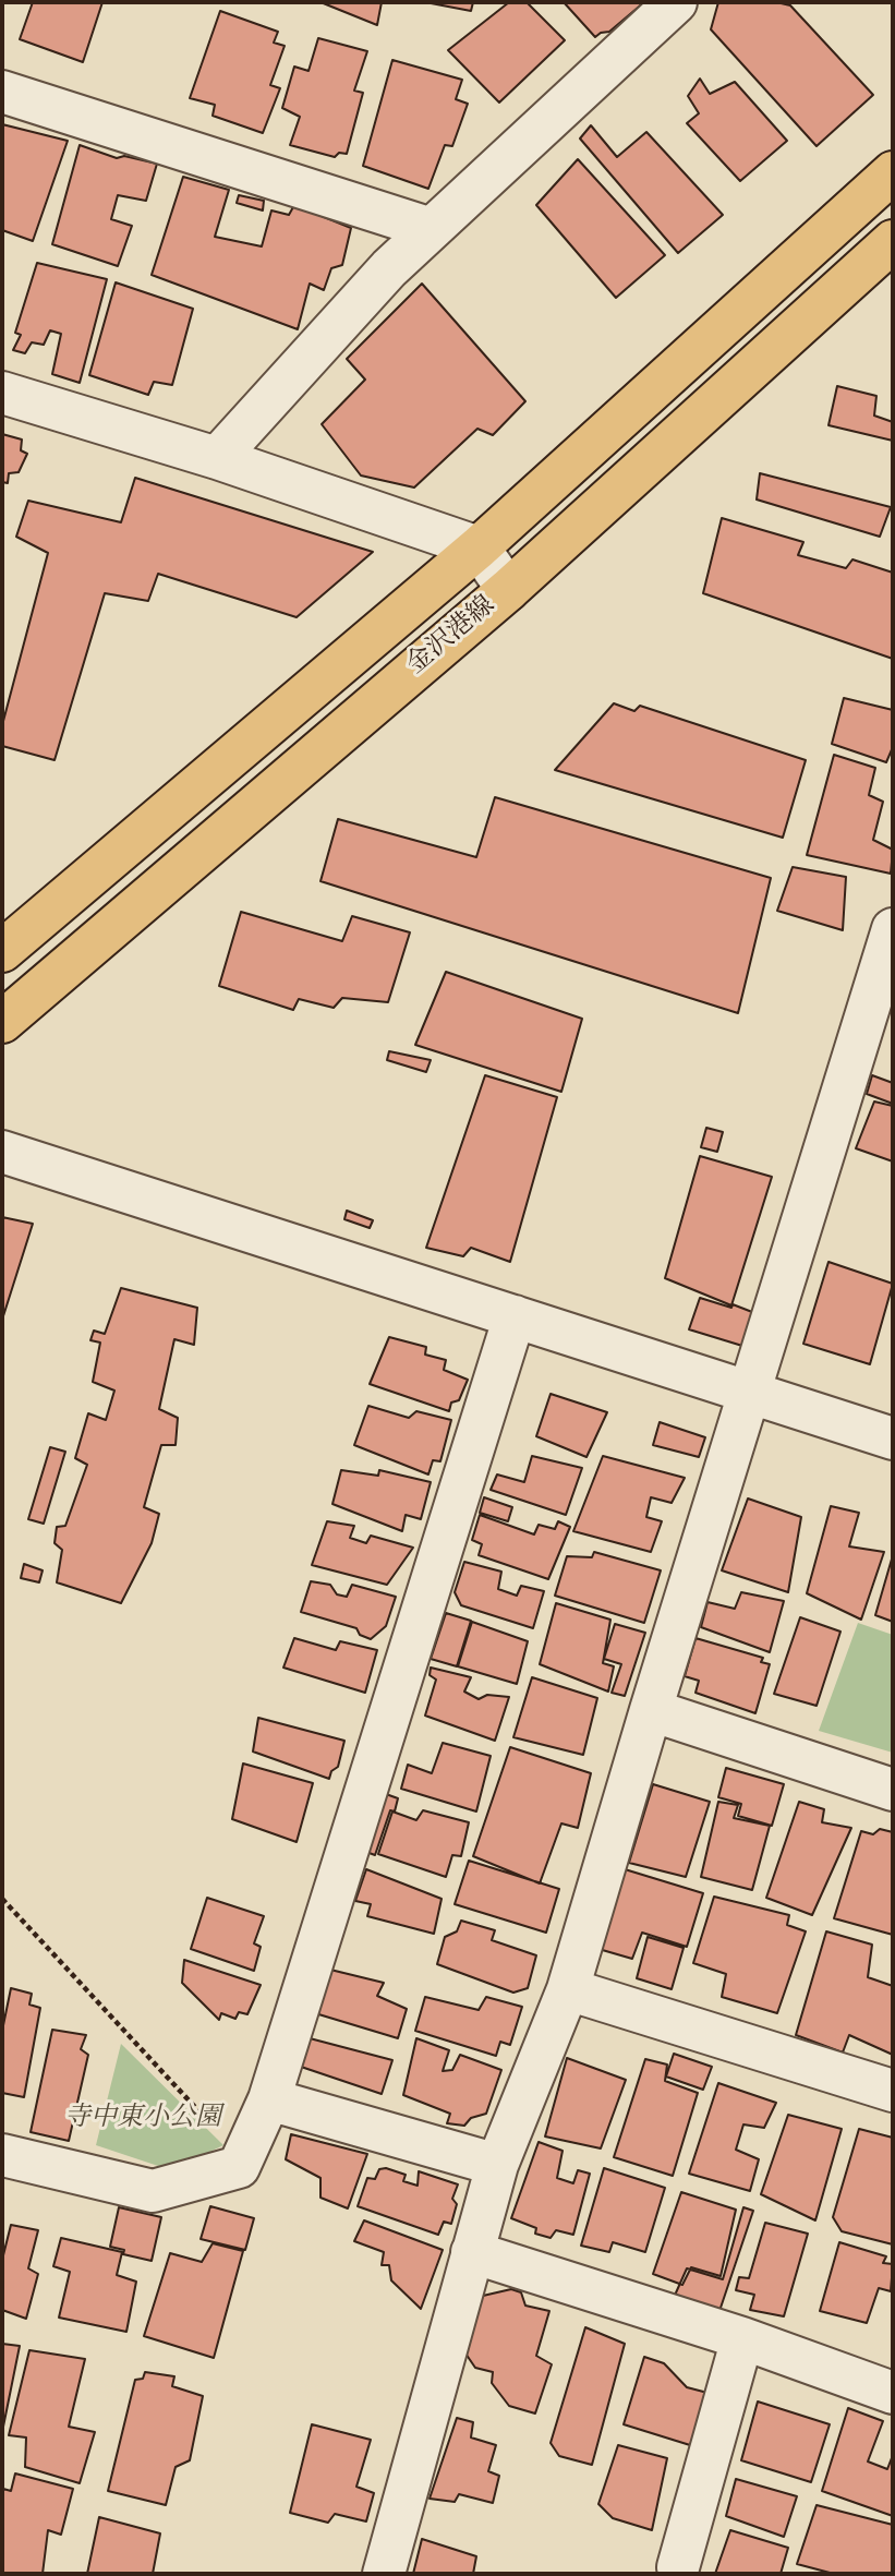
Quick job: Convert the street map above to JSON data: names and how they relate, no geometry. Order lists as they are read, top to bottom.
{
  "streets": {
    "main road": ["金沢港線"]
  },
  "parks": ["寺中東小公園"]
}
